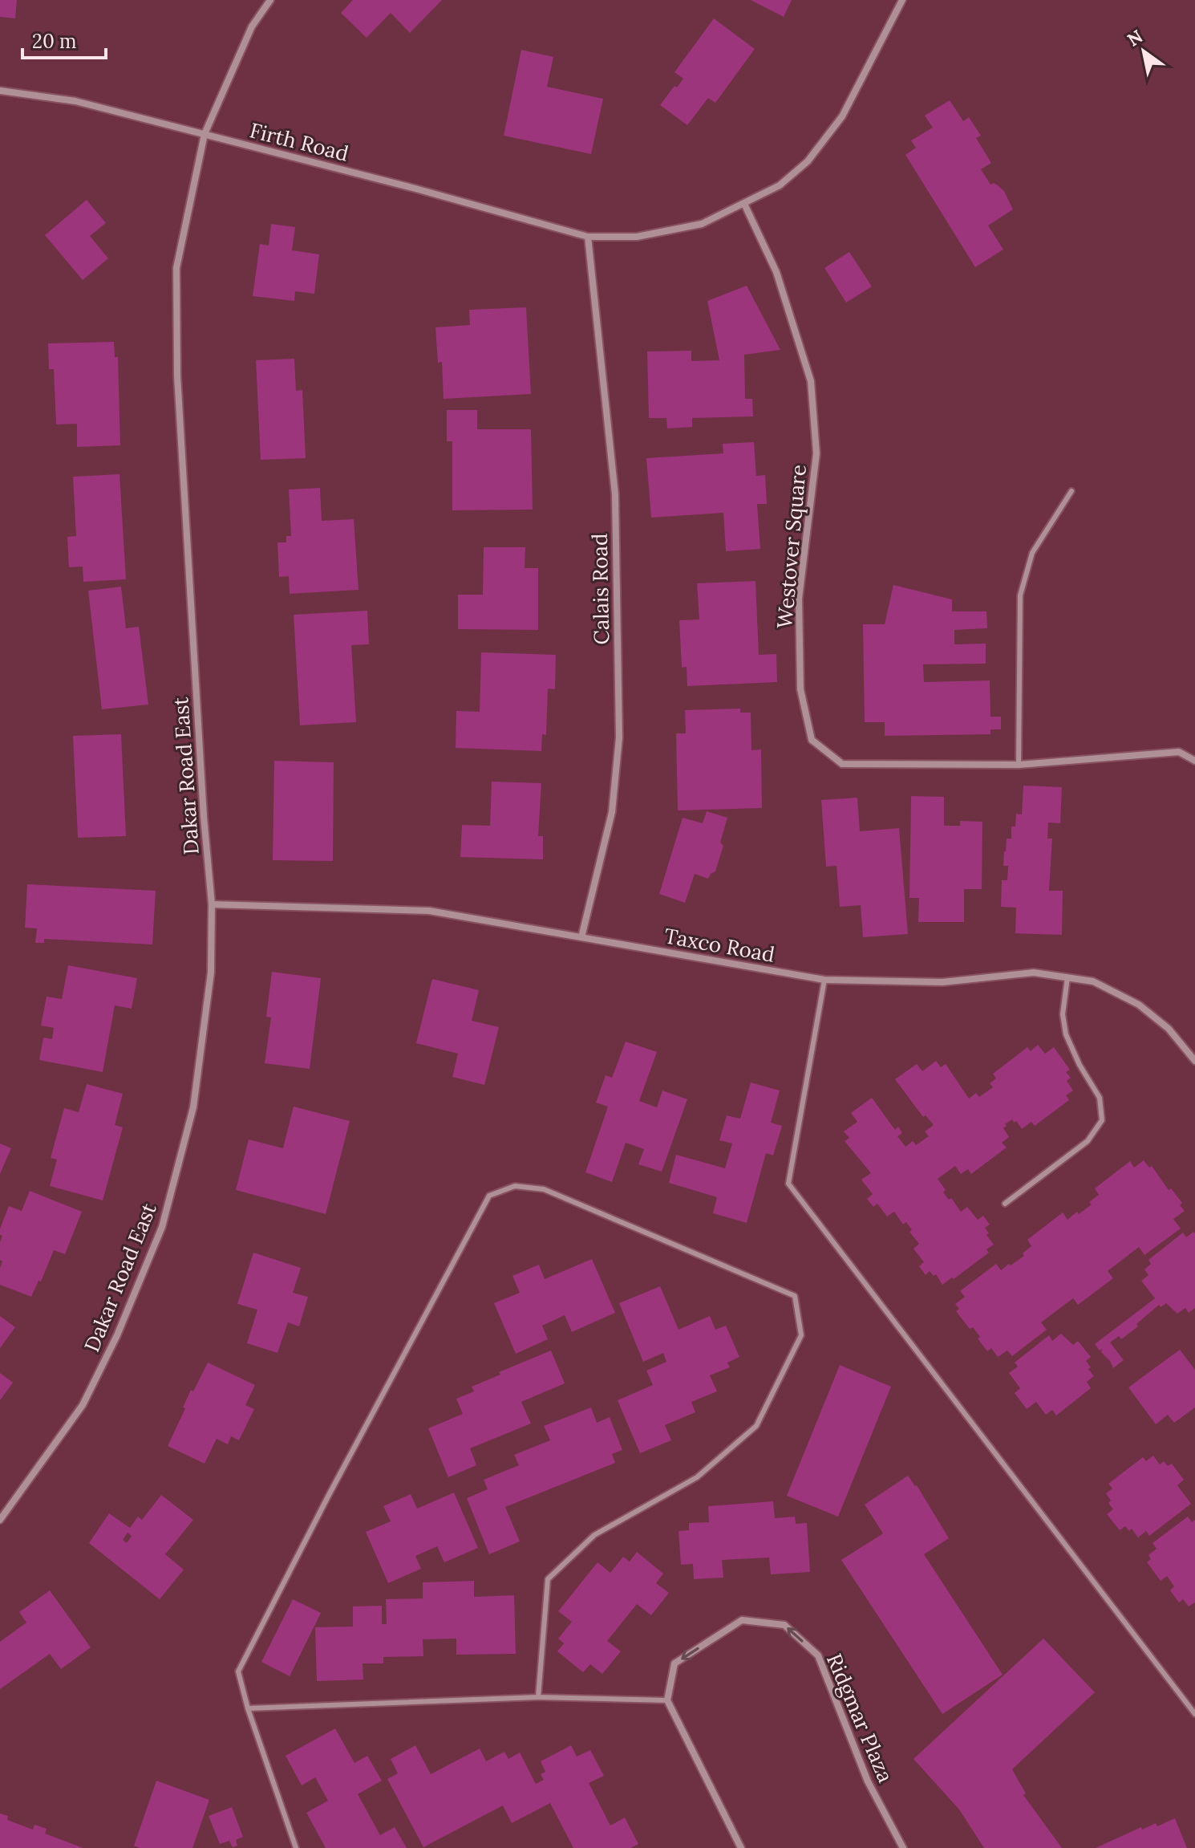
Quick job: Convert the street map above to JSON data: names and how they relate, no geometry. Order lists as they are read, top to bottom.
{
  "streets": {
    "street": [
      "Firth Road",
      "Westover Square",
      "Calais Road",
      "Dakar Road East",
      "Taxco Road",
      "Ridgmar Plaza"
    ]
  },
  "crossings": [
    ["Firth Road", "Westover Square"],
    ["Firth Road", "Calais Road"],
    ["Firth Road", "Dakar Road East"],
    ["Calais Road", "Taxco Road"],
    ["Dakar Road East", "Taxco Road"]
  ],
  "scale_bar": "20 m",
  "north": "top left"
}
